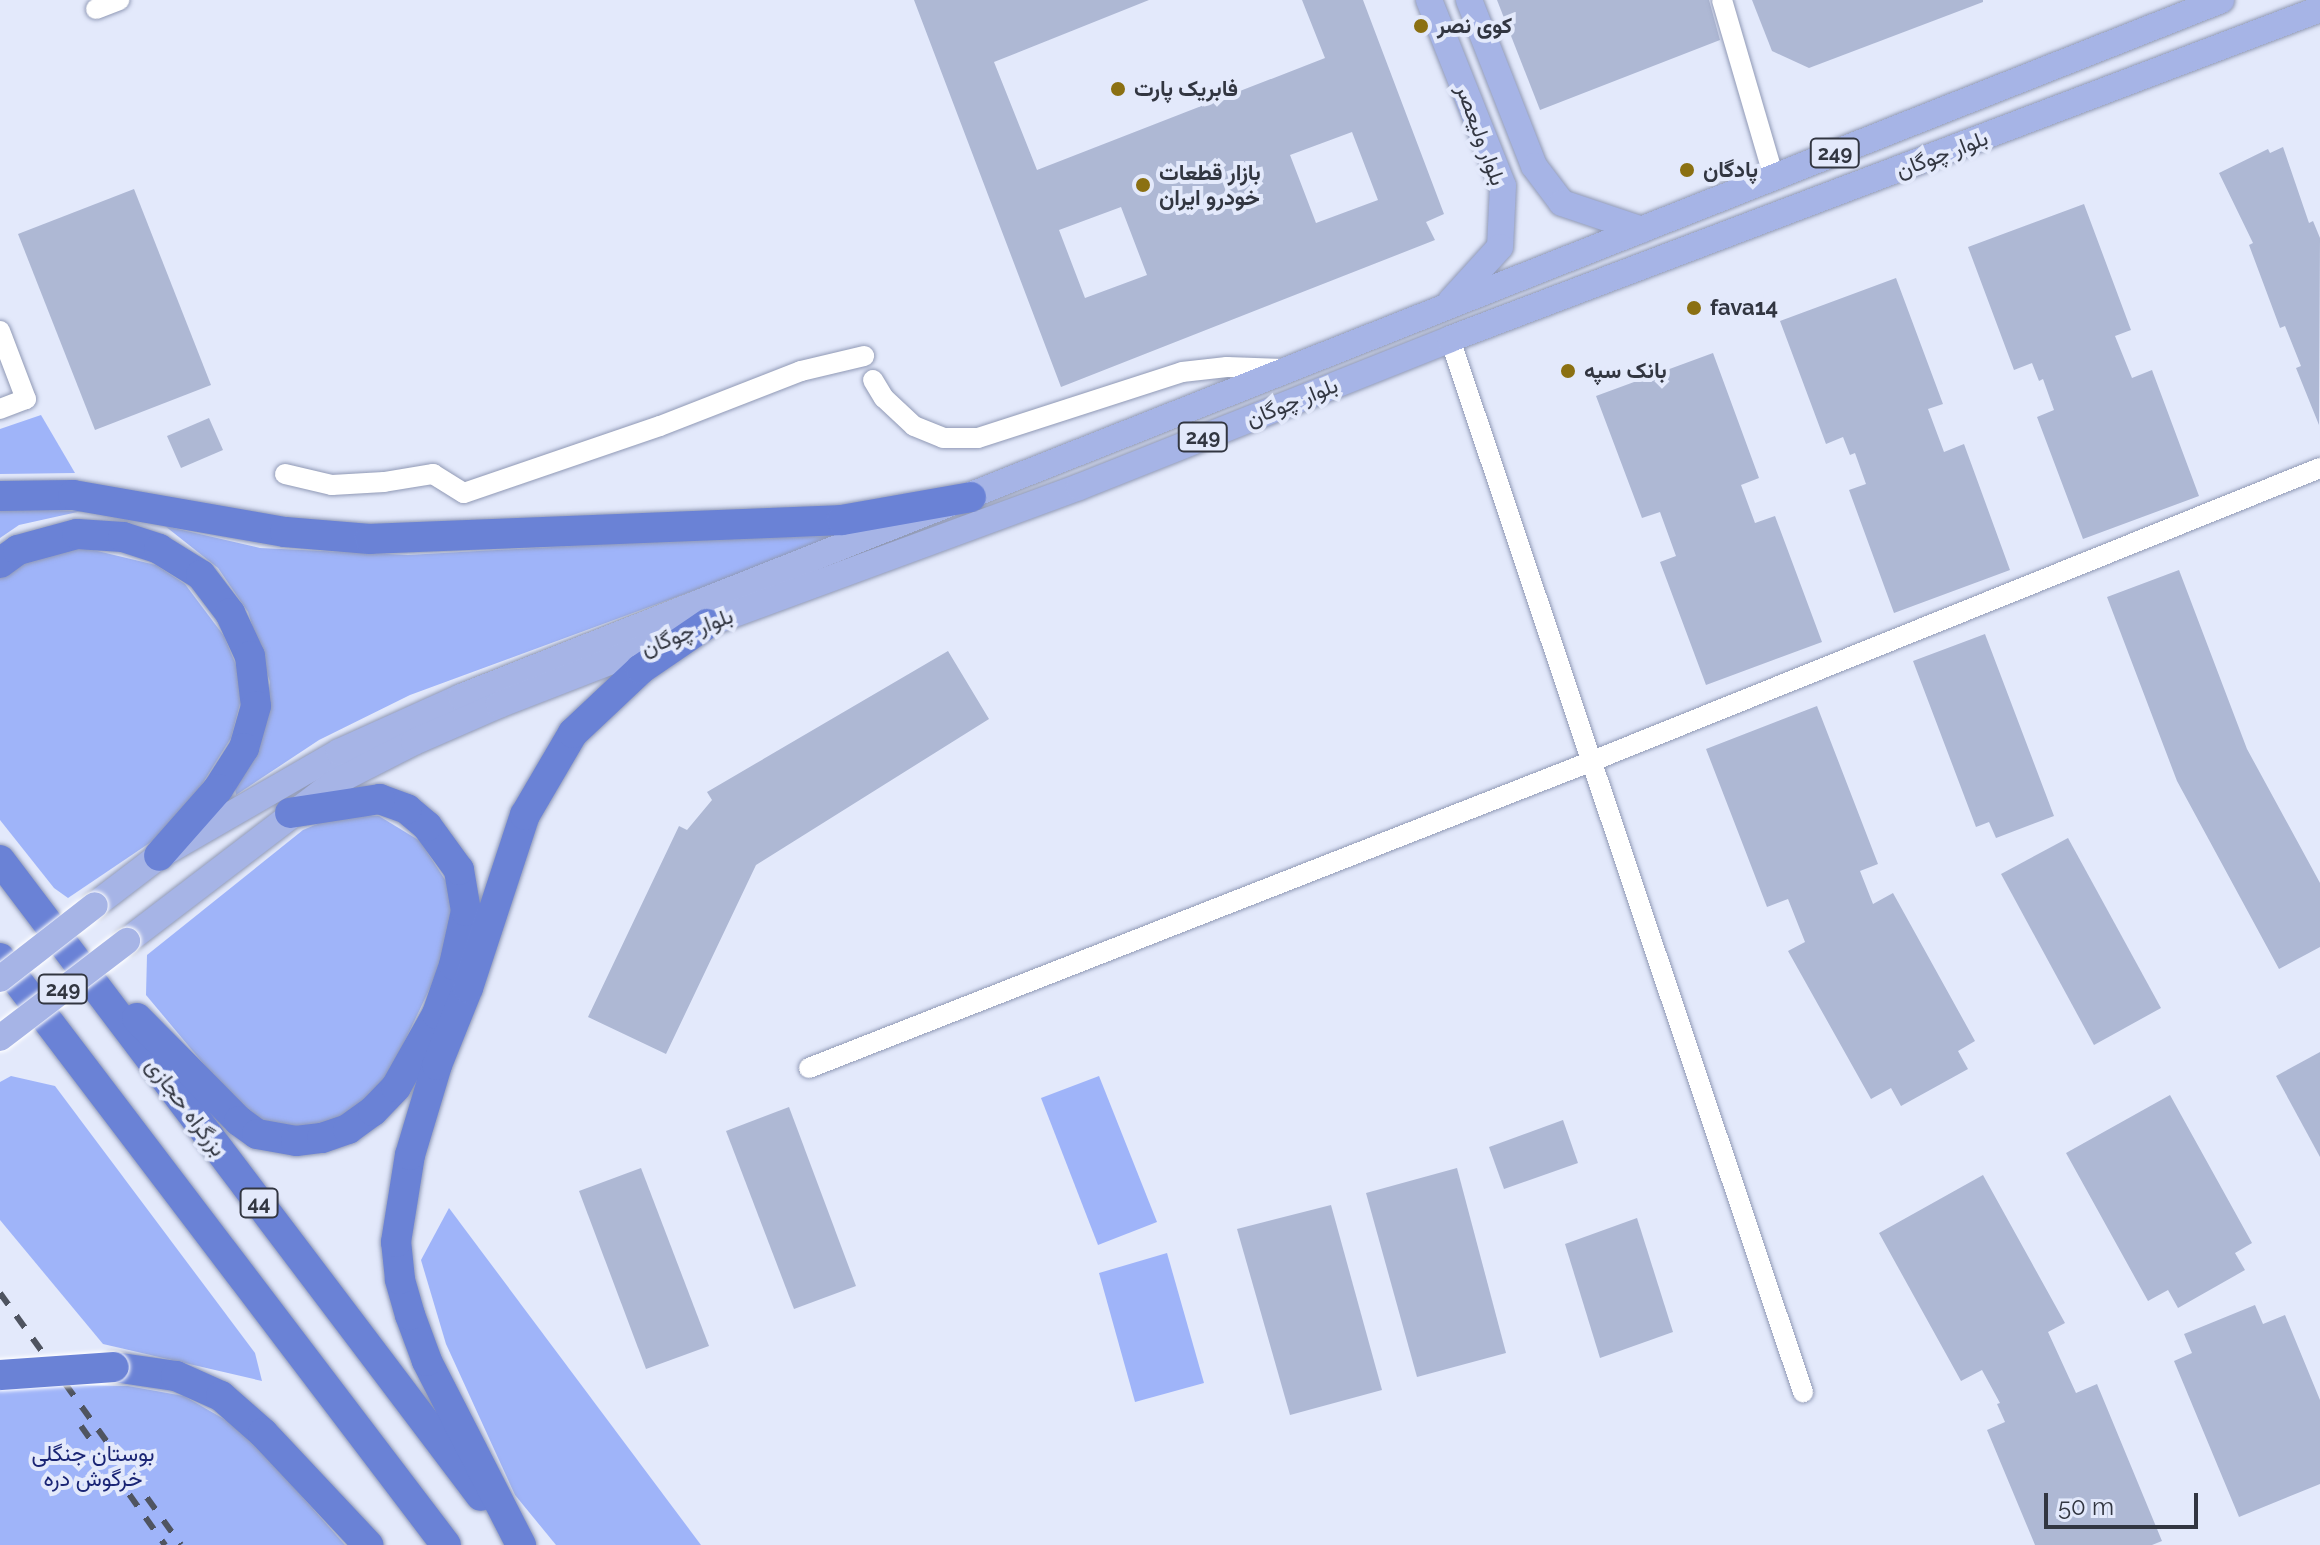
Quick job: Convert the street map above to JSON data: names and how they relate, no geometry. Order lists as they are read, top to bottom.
{
  "streets": {
    "highway": ["بزرگراه حجازی", "44"],
    "main road": ["بلوار ولیعصر", "249", "بلوار چوگان"]
  },
  "crossings": [
    ["بلوار ولیعصر", "بلوار چوگان"]
  ],
  "parks": ["بوستان جنگلی خرگوش دره"],
  "places": [
    "کوی نصر",
    "فابریک پارت",
    "پادگان",
    "بازار قطعات خودرو ایران",
    "fava14",
    "بانک سپه"
  ],
  "scale_bar": "50 m"
}
